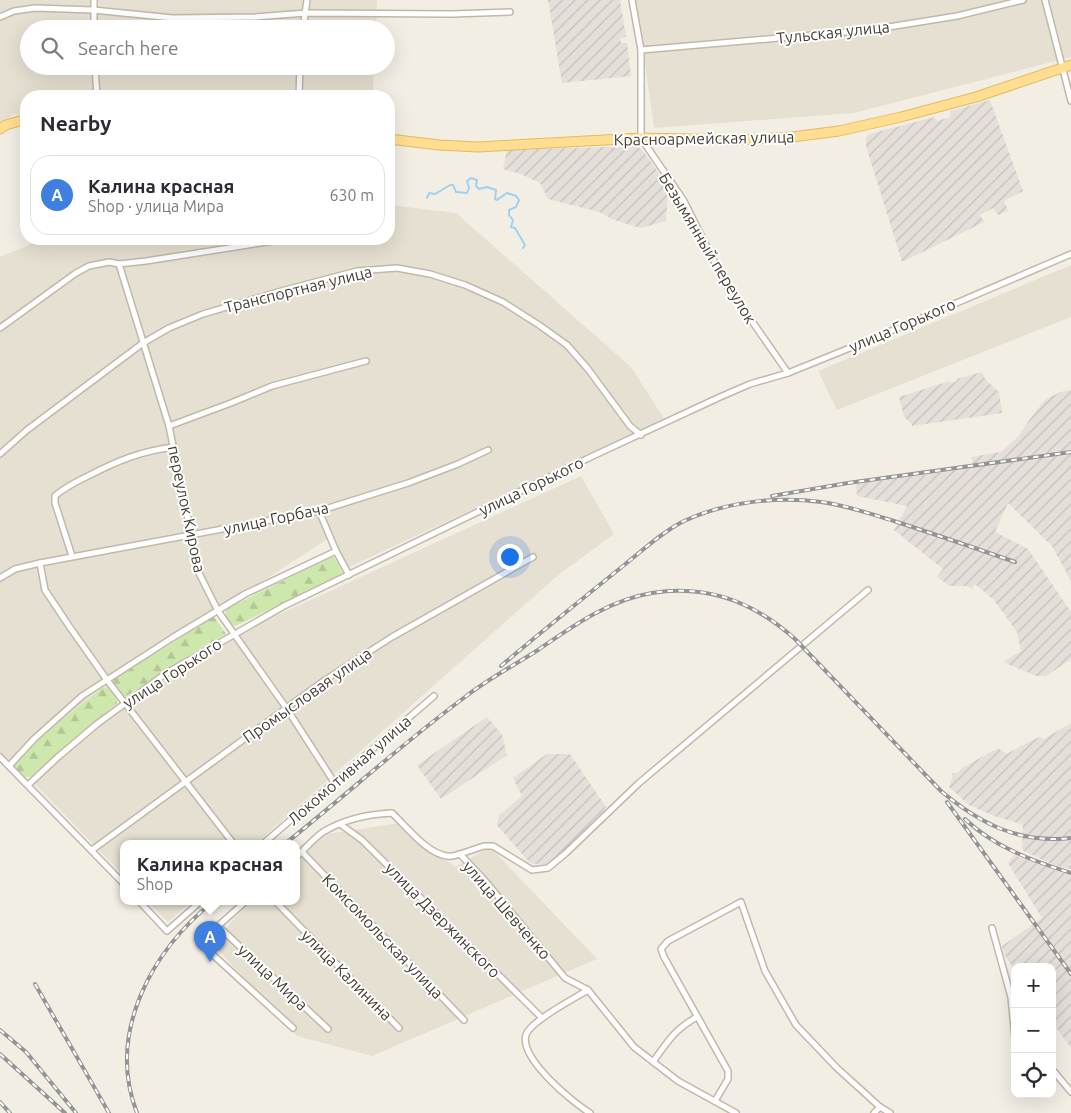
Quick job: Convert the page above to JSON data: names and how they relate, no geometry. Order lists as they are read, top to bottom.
{
  "streets": {
    "main road": ["Красноармейская улица"],
    "street": [
      "Тульская улица",
      "Безымянный переулок",
      "Транспортная улица",
      "улица Горького",
      "переулок Кирова",
      "улица Горбача",
      "Промысловая улица",
      "Локомотивная улица",
      "улица Шевченко",
      "улица Дзержинского",
      "Комсомольская улица",
      "улица Калинина",
      "улица Мира"
    ]
  },
  "crossings": [
    ["Красноармейская улица", "Безымянный переулок"],
    ["Безымянный переулок", "улица Горького"],
    ["Транспортная улица", "улица Горького"],
    ["Транспортная улица", "переулок Кирова"],
    ["улица Горького", "переулок Кирова"],
    ["переулок Кирова", "улица Горбача"],
    ["переулок Кирова", "Промысловая улица"],
    ["переулок Кирова", "Локомотивная улица"],
    ["улица Шевченко", "улица Дзержинского"]
  ],
  "page": {
    "search": "Search here",
    "heading": "Nearby",
    "list": [
      {
        "mark": "A",
        "name": "Калина красная",
        "note": "Shop · улица Мира",
        "value": "630 m"
      }
    ],
    "popup": ["Калина красная", "Shop"],
    "pins": "A",
    "map_buttons": ["+", "−"]
  }
}
